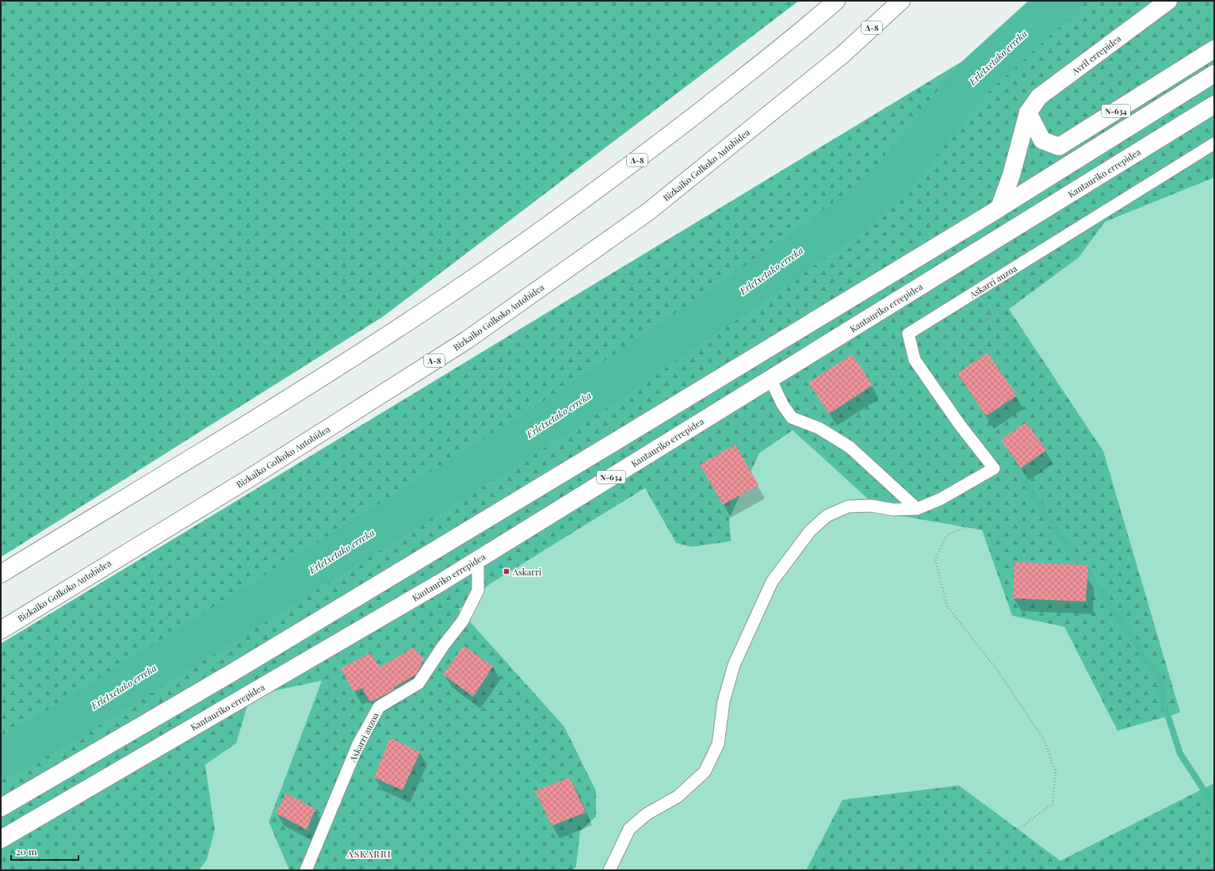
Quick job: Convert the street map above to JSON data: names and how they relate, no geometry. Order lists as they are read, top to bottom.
{
  "streets": {
    "main road": [
      "A-8",
      "Avril errepidea",
      "N-634",
      "Bizkaiko Golkoko Autobidea",
      "Kantauriko errepidea"
    ],
    "lane": ["Askarri auzoa"]
  },
  "crossings": [
    ["Avril errepidea", "N-634"],
    ["Kantauriko errepidea", "Askarri auzoa"]
  ],
  "districts": ["ASKARRI"],
  "water": ["Erletxetako erreka"],
  "places": {
    "transit": ["Askarri"]
  },
  "scale_bar": "20 m"
}
